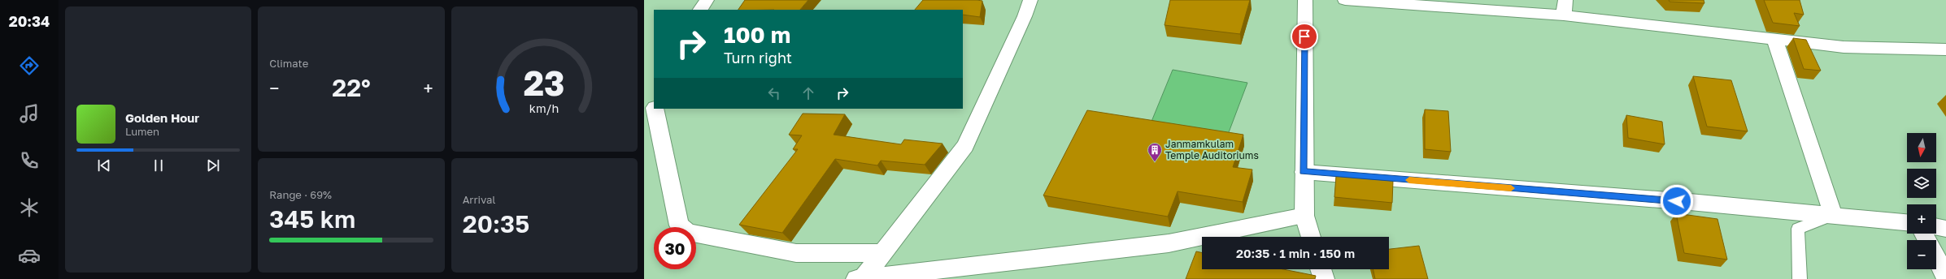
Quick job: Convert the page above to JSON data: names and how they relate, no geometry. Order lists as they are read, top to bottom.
{
  "places": {
    "building": ["Janmamkulam Temple Auditoriums"]
  },
  "north": "bottom",
  "page": {
    "tabs": "20:34",
    "tile": [
      "Climate",
      ["Range · 69%", "345 km"],
      ["Arrival", "20:35"]
    ],
    "turn": ["100 m", "Turn right"],
    "heat": ["−", "22°", "+"],
    "song": ["Golden Hour", "Lumen"],
    "map_buttons": ["+", "−"],
    "limit": "30",
    "trip": "20:35 · 1 min · 150 m",
    "gauge": ["23", "km/h"]
  }
}
